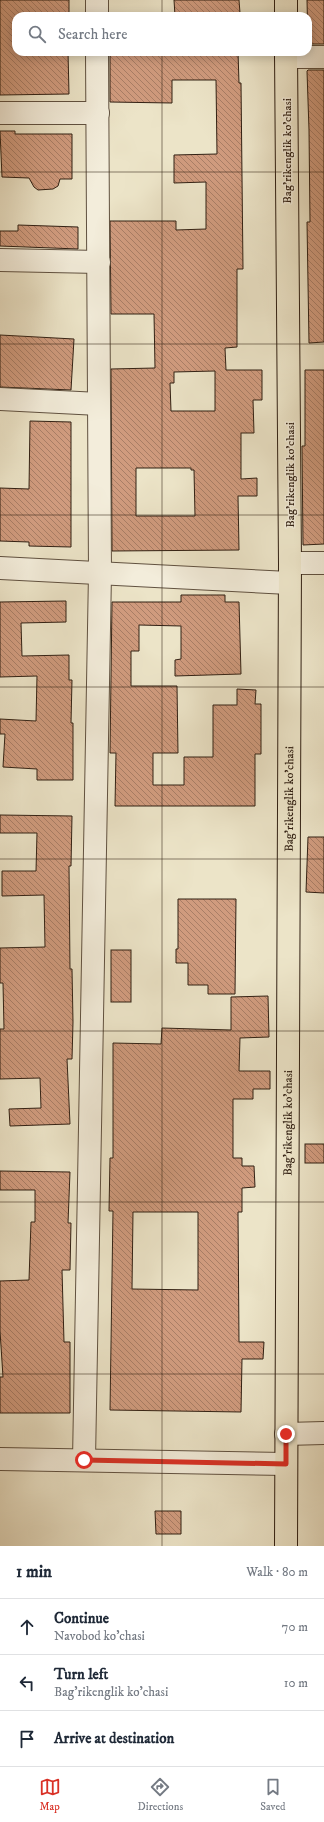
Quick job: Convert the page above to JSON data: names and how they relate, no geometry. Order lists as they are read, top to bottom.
{
  "streets": {
    "main road": ["Bag'rikenglik ko'chasi"]
  },
  "page": {
    "search": "Search here",
    "heading": ["1 min", "Walk · 80 m"],
    "list": [
      ["Continue", "Navobod ko'chasi", "70 m"],
      ["Turn left", "Bag'rikenglik ko'chasi", "10 m"],
      "Arrive at destination"
    ],
    "nav": ["Map", "Directions", "Saved"]
  }
}
